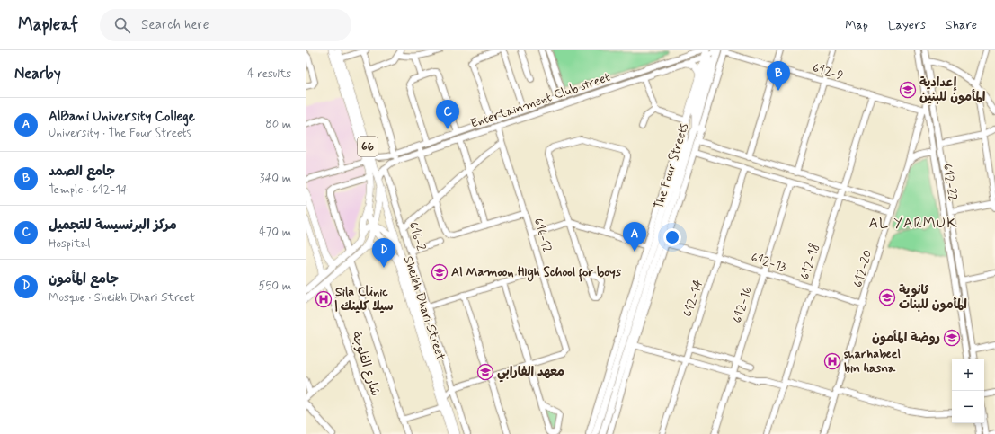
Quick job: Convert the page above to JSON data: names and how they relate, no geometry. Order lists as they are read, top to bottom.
{
  "streets": {
    "main road": ["66", "The Four Streets", "Sheikh Dhari Street"],
    "street": [
      "612-9",
      "Entertainment Club street",
      "612-22",
      "616-12",
      "616-2",
      "612-18",
      "612-13",
      "612-20",
      "612-14",
      "612-16",
      "شارع الفلوجة"
    ]
  },
  "crossings": [
    ["612-9", "Entertainment Club street"],
    ["612-9", "The Four Streets"],
    ["612-9", "612-22"],
    ["612-9", "612-18"],
    ["612-9", "612-20"],
    ["Entertainment Club street", "The Four Streets"],
    ["Entertainment Club street", "616-12"],
    ["Entertainment Club street", "616-2"],
    ["Entertainment Club street", "Sheikh Dhari Street"],
    ["612-22", "612-20"],
    ["612-18", "612-13"],
    ["612-13", "612-20"],
    ["612-13", "612-14"],
    ["612-13", "612-16"]
  ],
  "districts": ["AL YARMUK"],
  "places": {
    "school or university": [
      "إعدادية المأمون للبنين",
      "Al Mamoon High School for boys",
      "ثانوية المأمون للبنات",
      "روضة المأمون",
      "معهد الفارابي"
    ],
    "hospital": ["Sila Clinic | سيلا كلينك", "sharhabeel bin hasna"]
  },
  "page": {
    "header": "Mapleaf",
    "search": "Search here",
    "nav": ["Map", "Layers", "Share"],
    "heading": ["Nearby", "4 results"],
    "pins": [
      "B",
      "C",
      "A",
      "D"
    ],
    "list": [
      {
        "mark": "A",
        "name": "AlBani University College",
        "note": "University · The Four Streets",
        "value": "80 m"
      },
      {
        "mark": "B",
        "name": "جامع الصمد",
        "note": "Temple · 612-14",
        "value": "340 m"
      },
      {
        "mark": "C",
        "name": "مركز البرنسيسة للتجميل",
        "note": "Hospital",
        "value": "470 m"
      },
      {
        "mark": "D",
        "name": "جامع المأمون",
        "note": "Mosque · Sheikh Dhari Street",
        "value": "550 m"
      }
    ],
    "map_buttons": ["+", "−"]
  }
}
